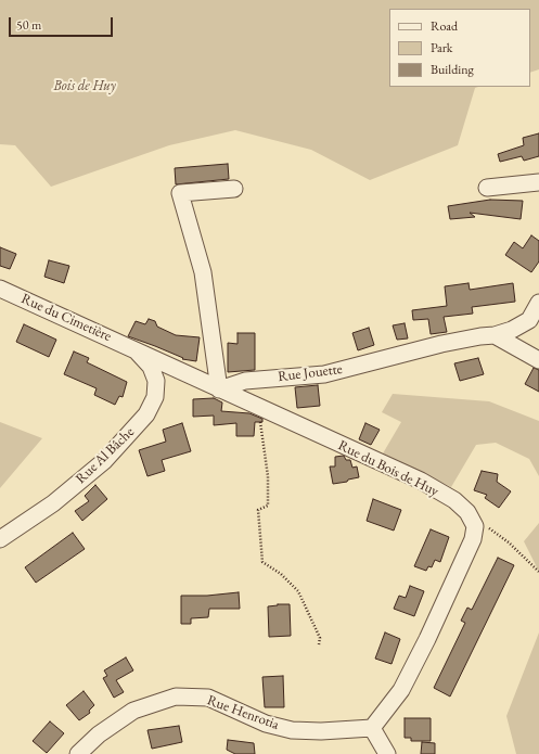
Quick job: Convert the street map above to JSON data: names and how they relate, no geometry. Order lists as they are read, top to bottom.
{
  "streets": {
    "street": [
      "Rue du Cimetière",
      "Rue Jouette",
      "Rue Al Bâche",
      "Rue du Bois de Huy",
      "Rue Henrotia"
    ]
  },
  "crossings": [
    ["Rue du Cimetière", "Rue Al Bâche"],
    ["Rue Jouette", "Rue du Bois de Huy"]
  ],
  "parks": ["Bois de Huy"],
  "legend": ["Road", "Park", "Building"],
  "scale_bar": "50 m"
}
